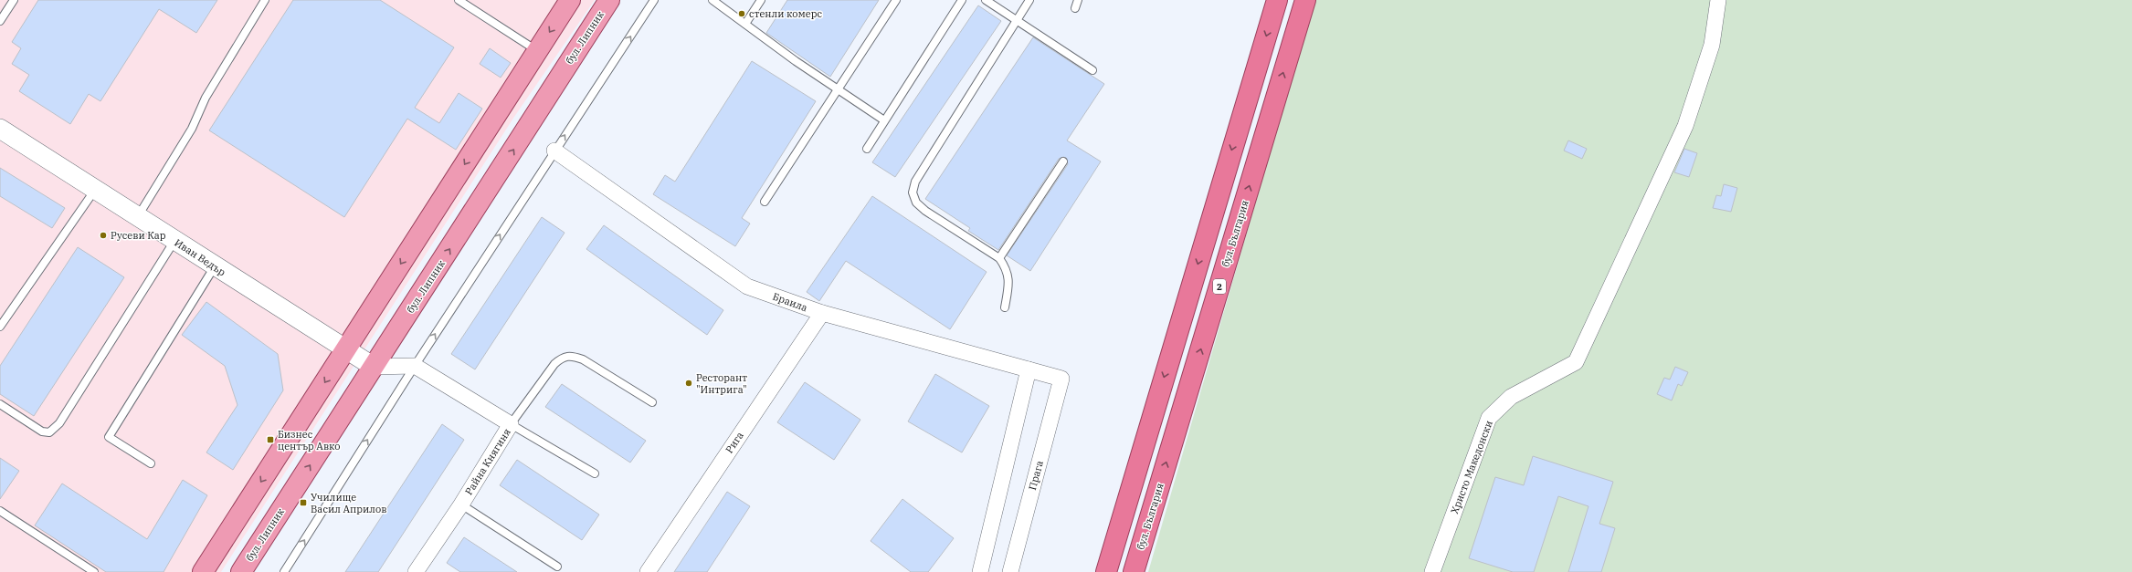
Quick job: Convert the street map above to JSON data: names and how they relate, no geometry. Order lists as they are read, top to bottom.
{
  "streets": {
    "highway": ["бул. България", "2"],
    "main road": ["бул. Липник"],
    "street": [
      "Иван Ведър",
      "Браила",
      "Рига",
      "Райна Княгиня",
      "Христо Македонски",
      "Прага"
    ]
  },
  "crossings": [
    ["бул. Липник", "Иван Ведър"],
    ["Браила", "Рига"],
    ["Браила", "Прага"]
  ],
  "places": {
    "other": ["стенли комерс", "Русеви Кар", "Ресторант \"Интрига\""],
    "transit": ["Бизнес център Авко", "Училище Васил Априлов"]
  }
}
